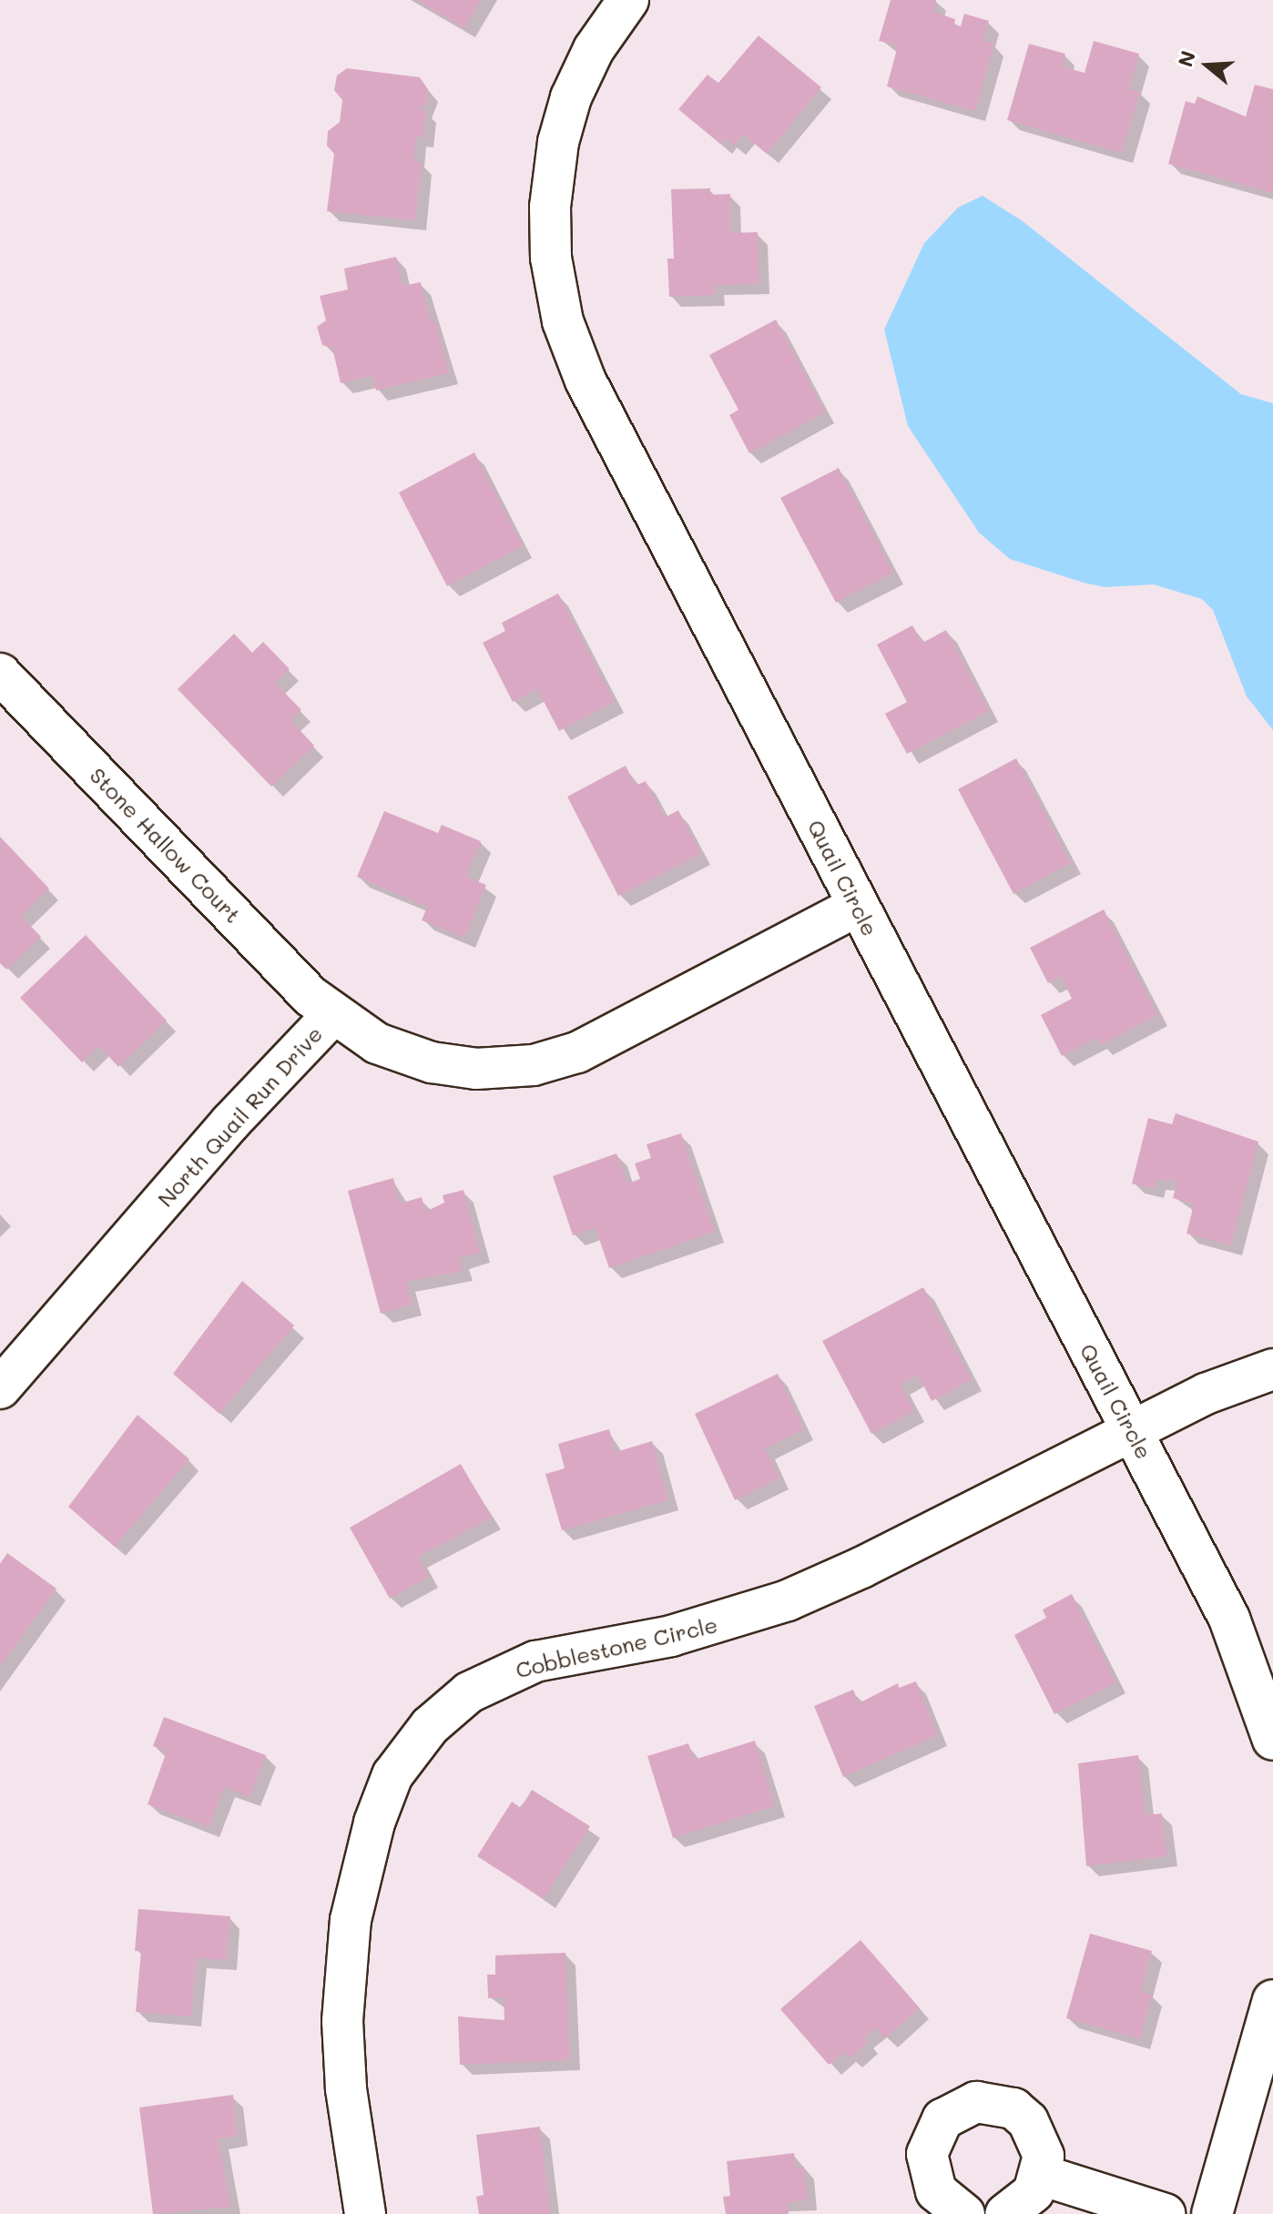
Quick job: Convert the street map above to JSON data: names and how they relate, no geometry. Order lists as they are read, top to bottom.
{
  "streets": {
    "street": [
      "Stone Hallow Court",
      "Quail Circle",
      "North Quail Run Drive",
      "Cobblestone Circle"
    ]
  },
  "crossings": [
    ["Stone Hallow Court", "North Quail Run Drive"],
    ["Quail Circle", "North Quail Run Drive"],
    ["Quail Circle", "Cobblestone Circle"]
  ],
  "north": "left"
}
